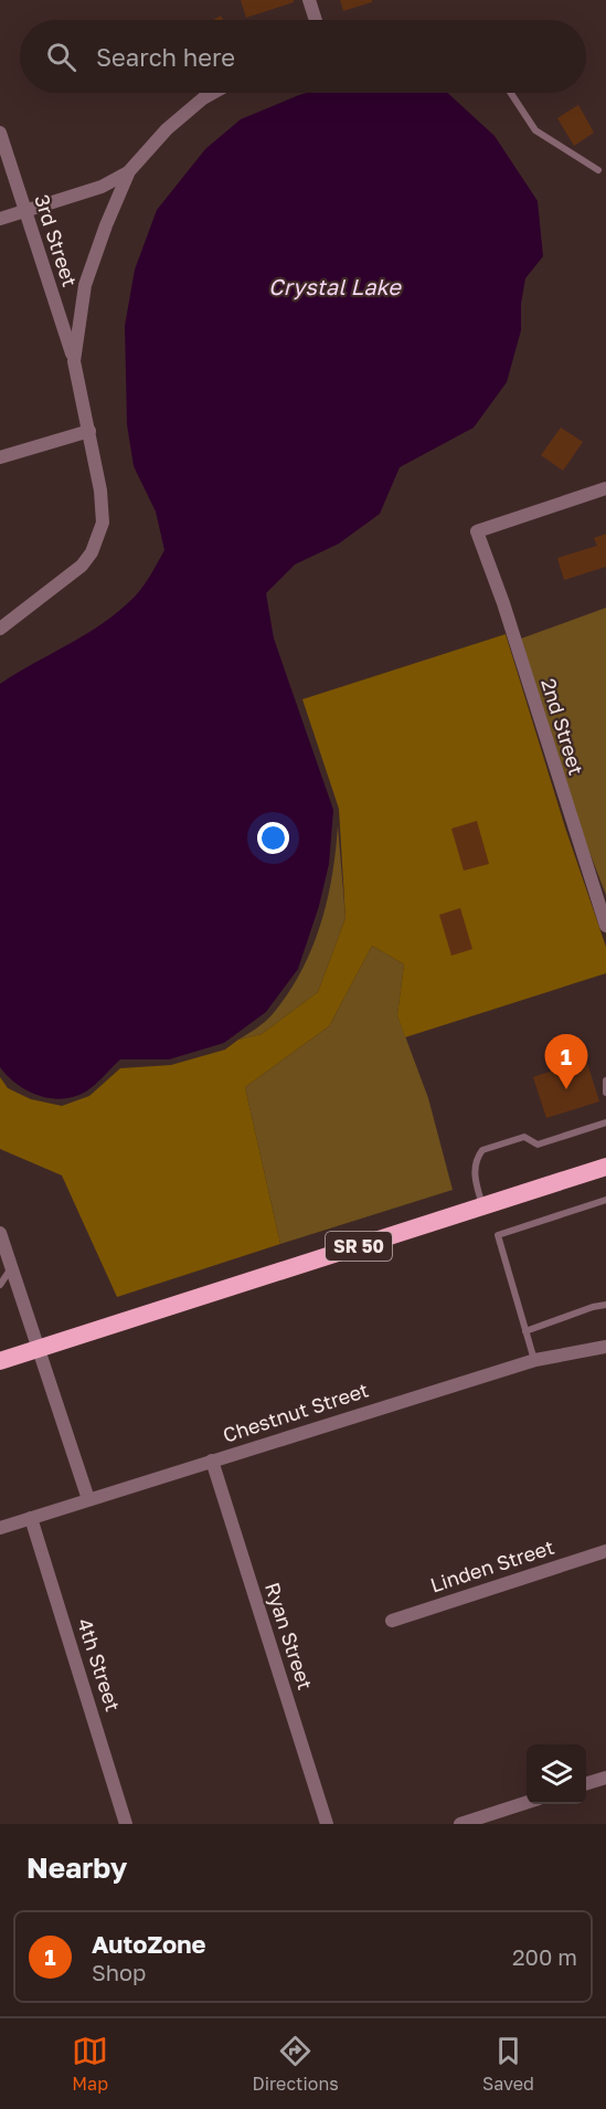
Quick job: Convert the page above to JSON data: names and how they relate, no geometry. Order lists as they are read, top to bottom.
{
  "streets": {
    "highway": ["SR 50"],
    "street": [
      "3rd Street",
      "2nd Street",
      "Chestnut Street",
      "Linden Street",
      "Ryan Street",
      "4th Street"
    ]
  },
  "crossings": [
    ["Chestnut Street", "Ryan Street"],
    ["Chestnut Street", "4th Street"]
  ],
  "water": ["Crystal Lake"],
  "page": {
    "search": "Search here",
    "pins": "1",
    "heading": "Nearby",
    "list": [
      {
        "mark": "1",
        "name": "AutoZone",
        "note": "Shop",
        "value": "200 m"
      }
    ],
    "nav": ["Map", "Directions", "Saved"]
  }
}
